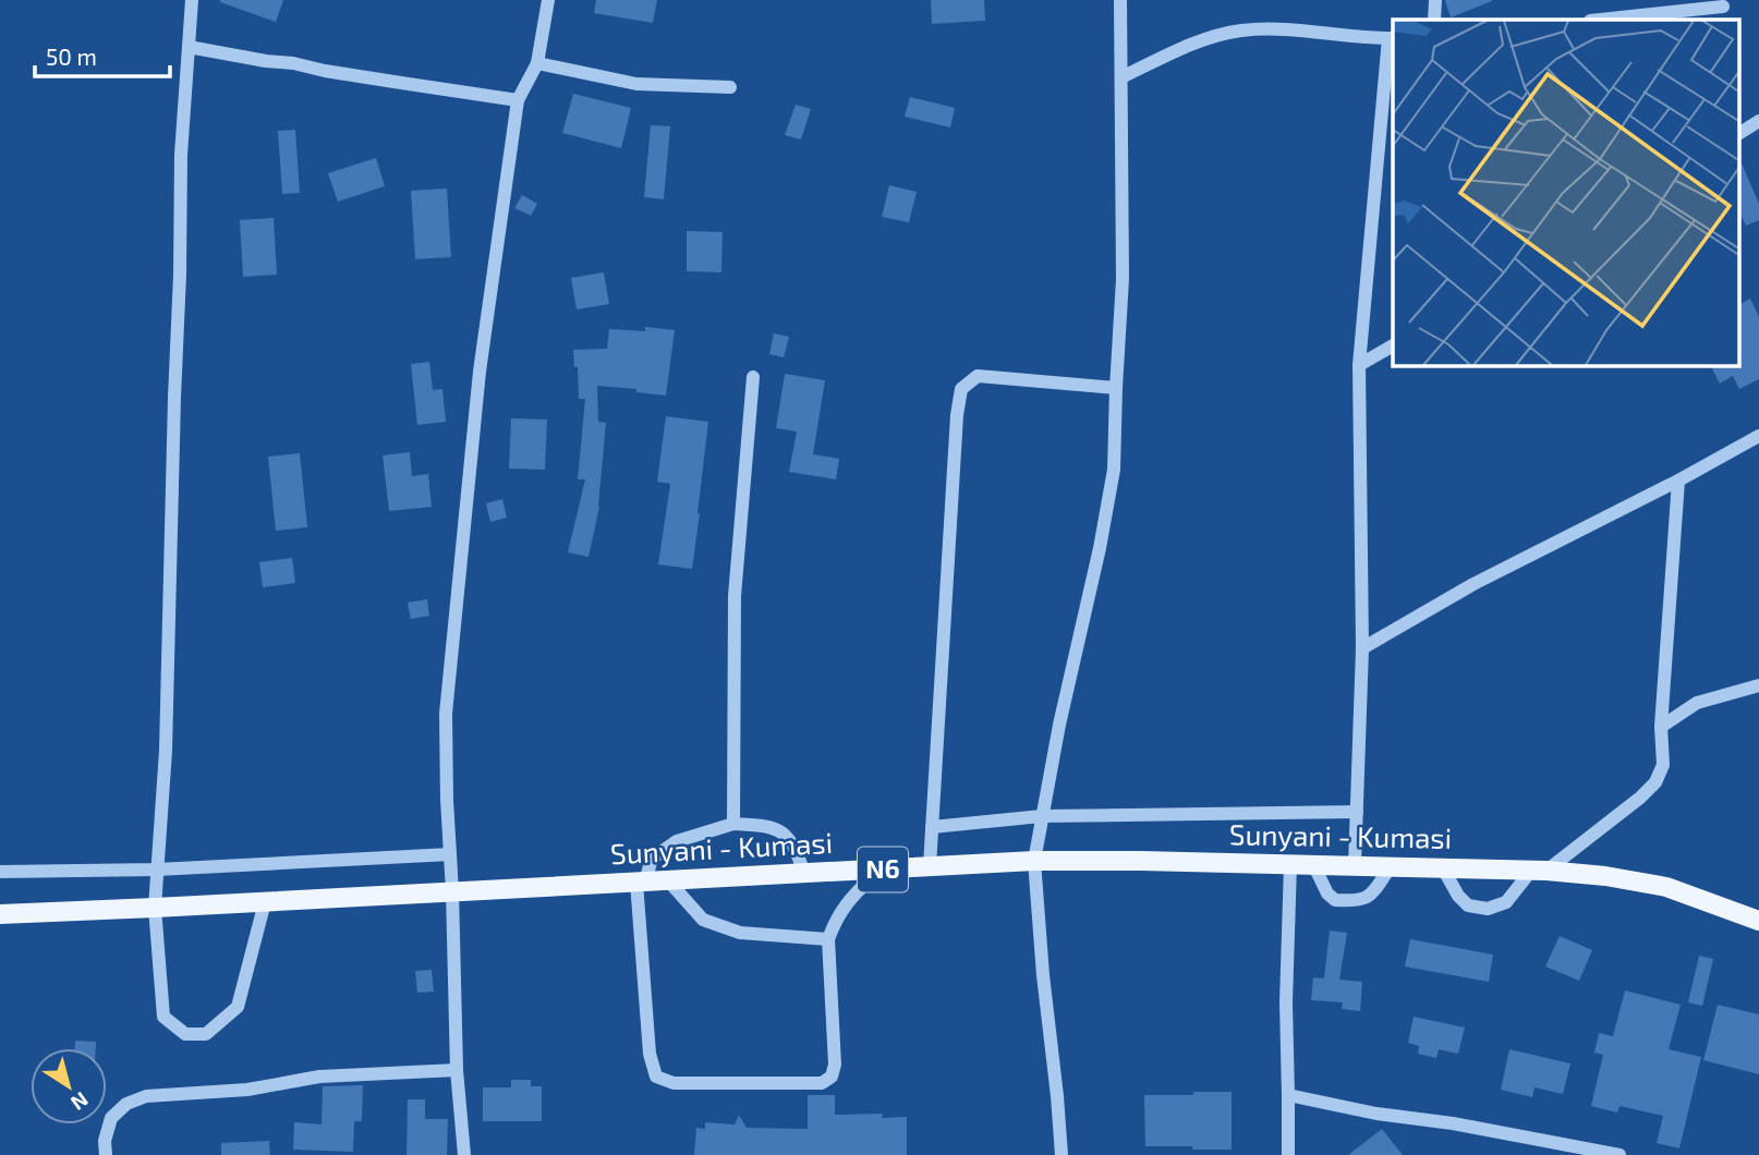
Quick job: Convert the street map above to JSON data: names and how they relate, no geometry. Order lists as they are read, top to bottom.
{
  "streets": {
    "main road": ["Sunyani - Kumasi", "N6"]
  },
  "scale_bar": "50 m",
  "north": "bottom right"
}
